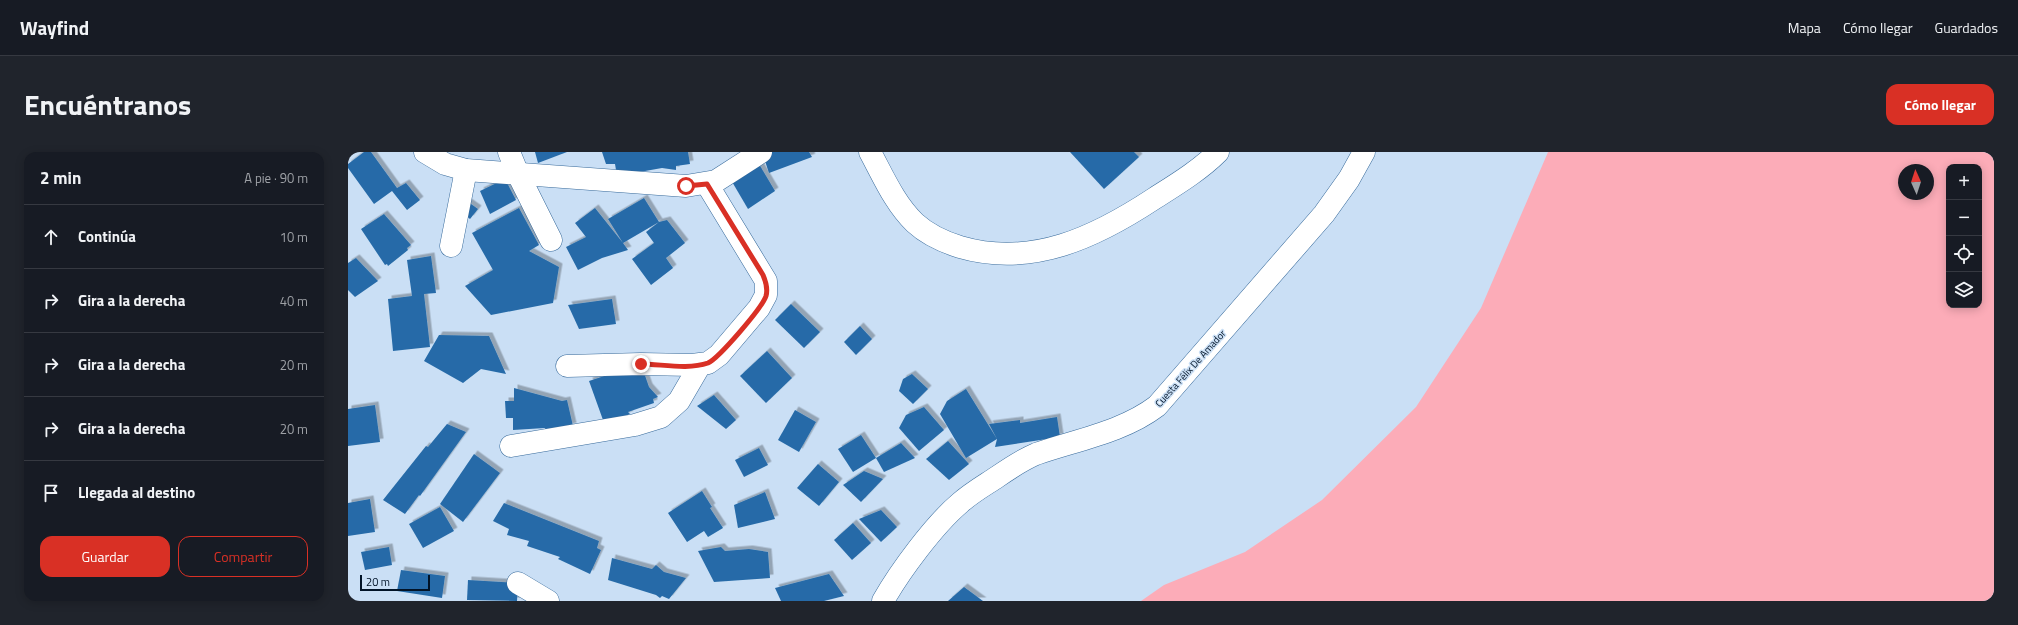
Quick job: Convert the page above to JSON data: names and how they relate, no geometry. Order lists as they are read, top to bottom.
{
  "streets": {
    "street": ["Cuesta Félix De Amador"]
  },
  "scale_bar": "20 m",
  "north": "top",
  "page": {
    "header": "Wayfind",
    "nav": ["Mapa", "Cómo llegar", "Guardados"],
    "title": "Encuéntranos",
    "buttons": [
      "Cómo llegar",
      ["Guardar", "Compartir"]
    ],
    "heading": ["2 min", "A pie · 90 m"],
    "map_buttons": ["+", "−"],
    "list": [
      ["Continúa", "10 m"],
      ["Gira a la derecha", "40 m"],
      ["Gira a la derecha", "20 m"],
      ["Gira a la derecha", "20 m"],
      "Llegada al destino"
    ],
    "scale": "20 m"
  }
}
